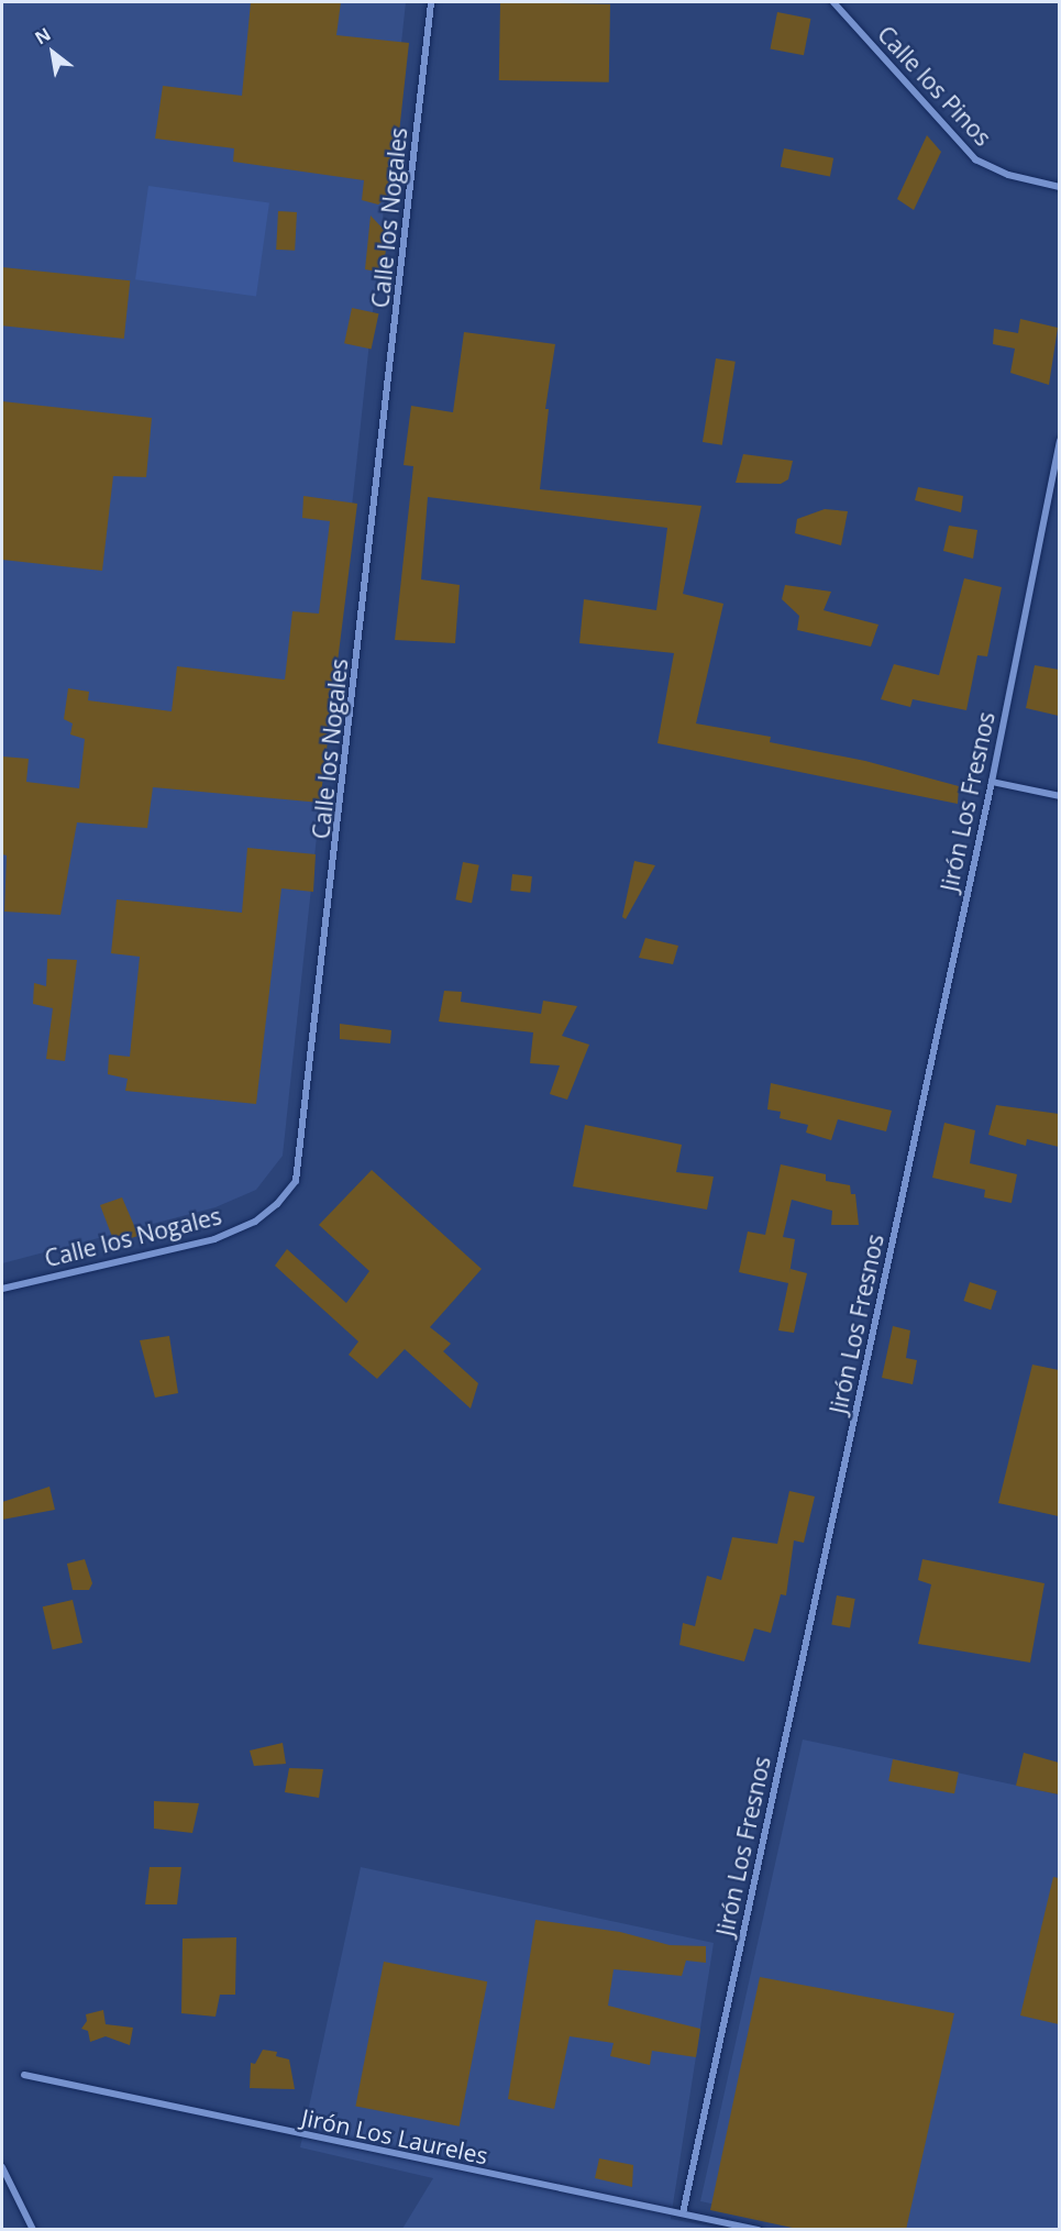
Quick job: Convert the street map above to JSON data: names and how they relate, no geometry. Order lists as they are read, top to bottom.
{
  "streets": {
    "street": [
      "Calle los Pinos",
      "Calle los Nogales",
      "Jirón Los Fresnos",
      "Jirón Los Laureles"
    ]
  },
  "crossings": [
    ["Jirón Los Fresnos", "Jirón Los Laureles"]
  ],
  "north": "top left"
}
